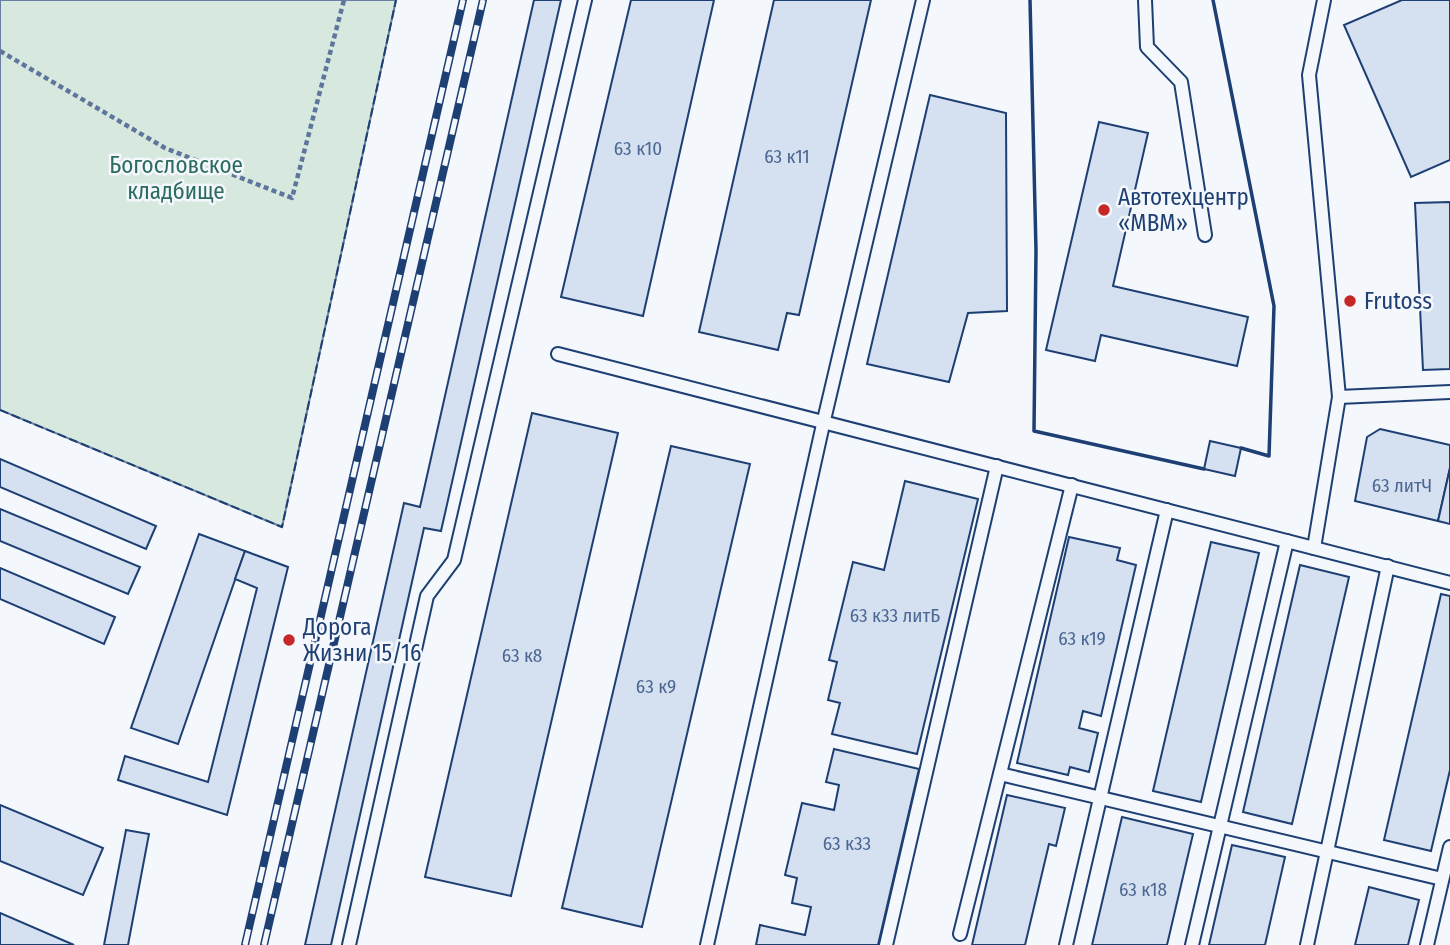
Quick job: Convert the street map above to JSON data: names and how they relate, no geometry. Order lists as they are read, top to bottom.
{
  "parks": ["Богословское кладбище"],
  "places": ["Автотехцентр «МВМ»", "Frutoss", "Дорога Жизни 15/16"],
  "house_numbers": [
    "63 к10",
    "63 к11",
    "63 литЧ",
    "63 к33 литБ",
    "63 к19",
    "63 к8",
    "63 к9",
    "63 к33",
    "63 к18"
  ]
}
